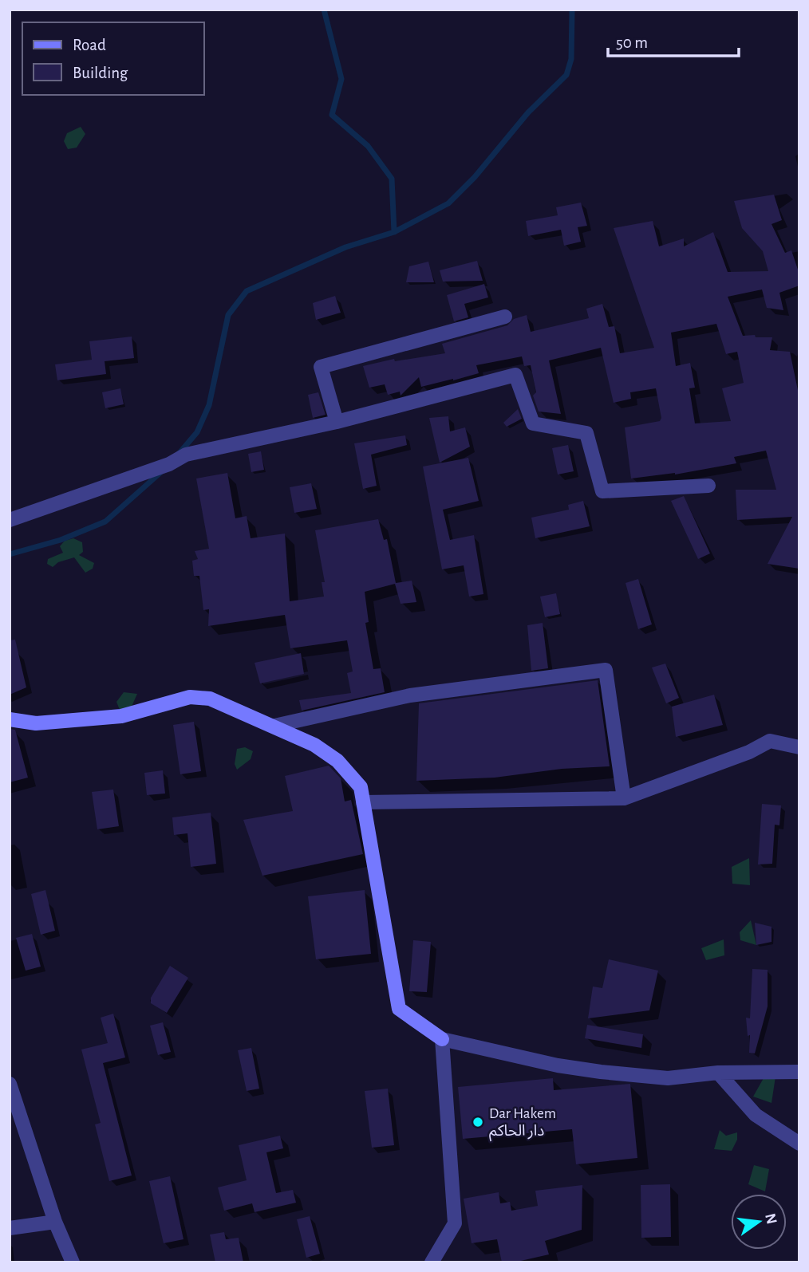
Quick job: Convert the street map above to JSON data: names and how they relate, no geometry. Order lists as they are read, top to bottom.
{
  "places": ["Dar Hakem دار الحاكم"],
  "legend": ["Road", "Building"],
  "scale_bar": "50 m",
  "north": "right"
}
